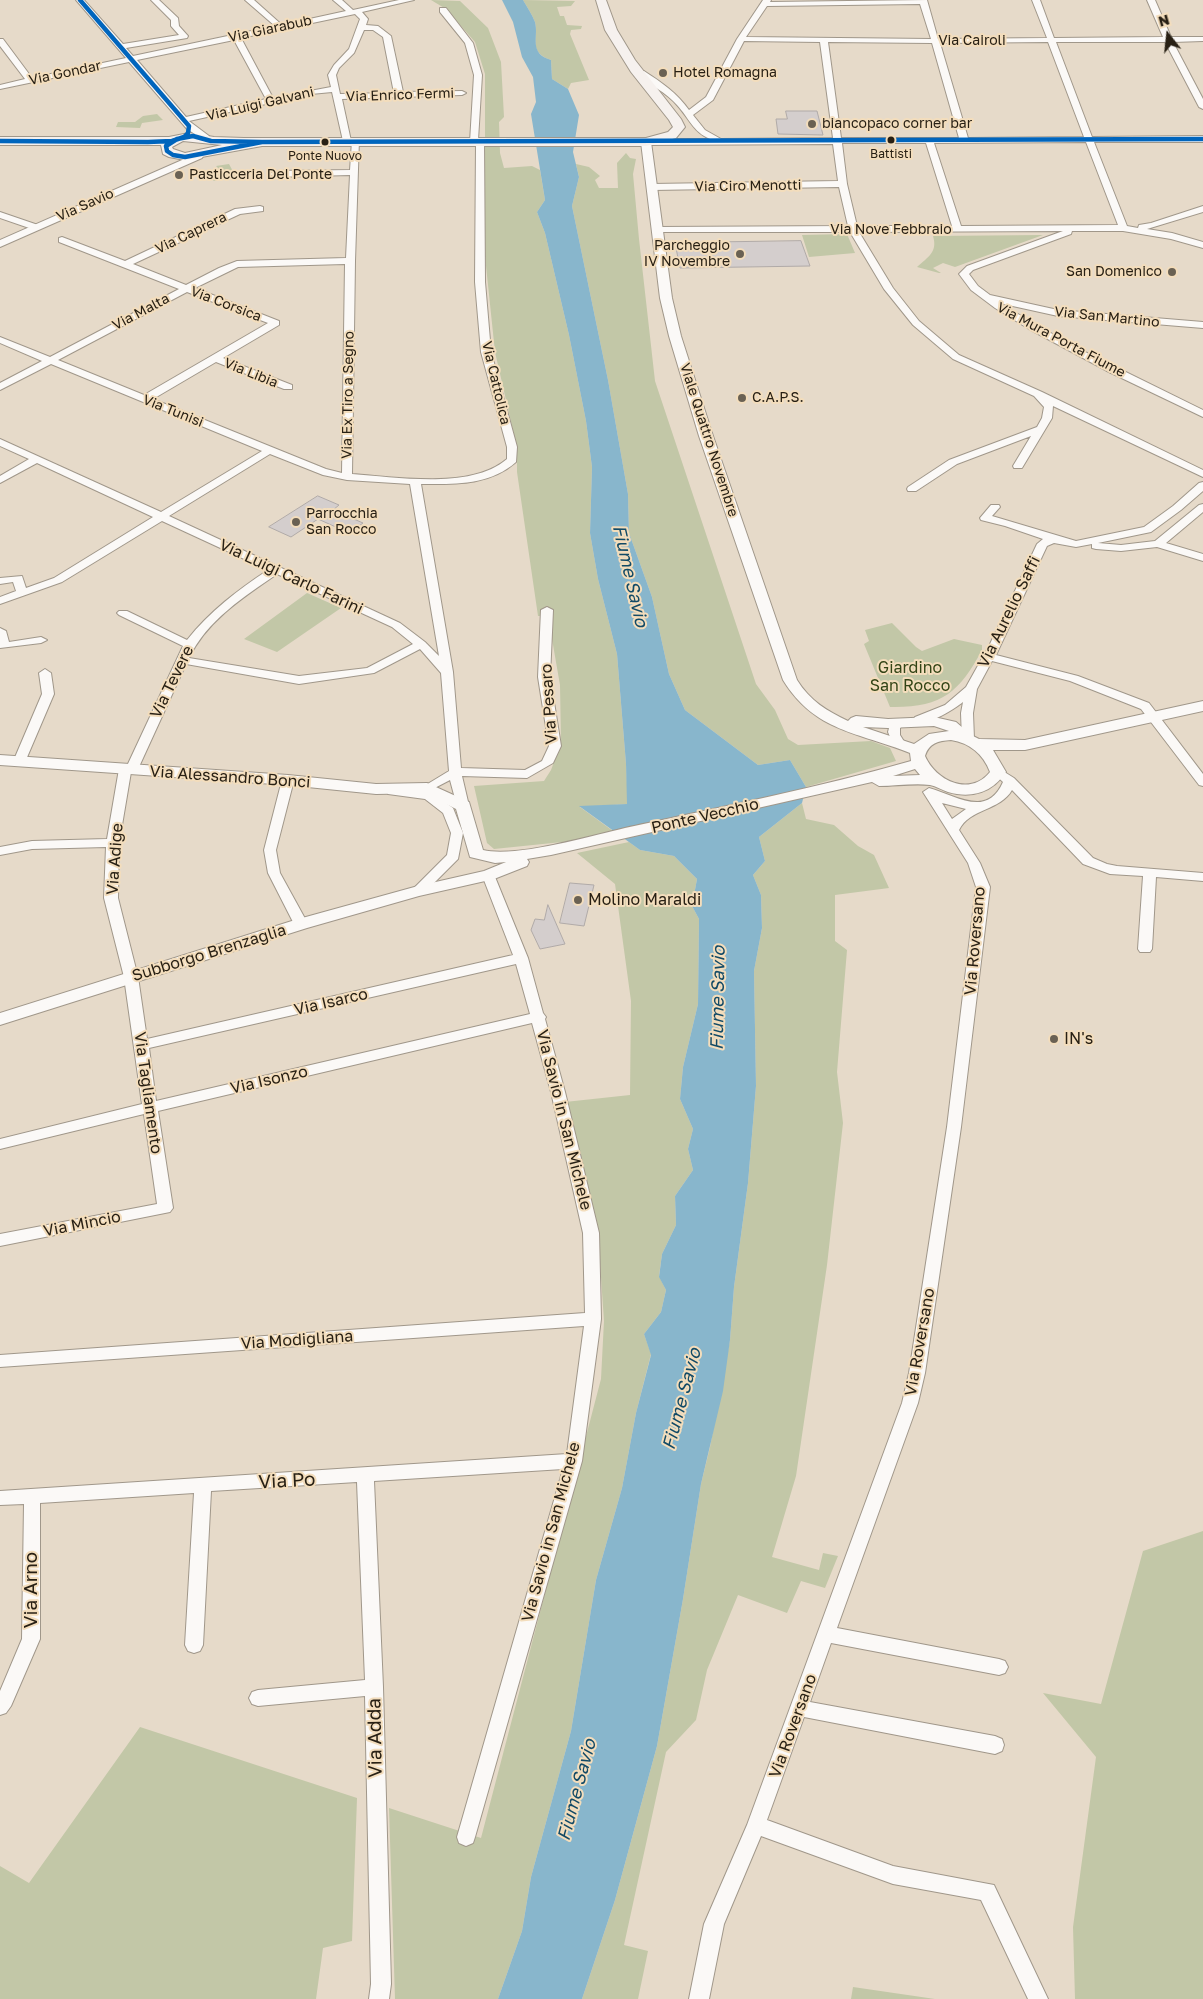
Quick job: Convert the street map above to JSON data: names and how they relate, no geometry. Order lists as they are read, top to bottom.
{
  "streets": {
    "street": [
      "Via Giarabub",
      "Via Cairoli",
      "Via Gondar",
      "Via Enrico Fermi",
      "Via Luigi Galvani",
      "Via Ciro Menotti",
      "Via Savio",
      "Via Nove Febbraio",
      "Via Caprera",
      "Via Corsica",
      "Via Malta",
      "Via San Martino",
      "Via Mura Porta Fiume",
      "Via Libia",
      "Via Cattolica",
      "Via Ex Tiro a Segno",
      "Via Tunisi",
      "Viale Quattro Novembre",
      "Via Luigi Carlo Farini",
      "Via Aurelio Saffi",
      "Via Tevere",
      "Via Pesaro",
      "Via Alessandro Bonci",
      "Ponte Vecchio",
      "Via Adige",
      "Via Roversano",
      "Subborgo Brenzaglia",
      "Via Isarco",
      "Via Isonzo",
      "Via Tagliamento",
      "Via Savio in San Michele",
      "Via Mincio",
      "Via Modigliana",
      "Via Po",
      "Via Arno",
      "Via Adda"
    ]
  },
  "crossings": [
    ["Via Giarabub", "Via Gondar"],
    ["Via Enrico Fermi", "Via Luigi Galvani"],
    ["Via Ciro Menotti", "Viale Quattro Novembre"],
    ["Via Nove Febbraio", "Via Mura Porta Fiume"],
    ["Via Nove Febbraio", "Viale Quattro Novembre"],
    ["Via Caprera", "Via Corsica"],
    ["Via Corsica", "Via Malta"],
    ["Via Corsica", "Via Libia"],
    ["Via Corsica", "Via Tunisi"],
    ["Via Malta", "Via Ex Tiro a Segno"],
    ["Via Malta", "Via Tunisi"],
    ["Via San Martino", "Via Mura Porta Fiume"],
    ["Via Cattolica", "Via Ex Tiro a Segno"],
    ["Via Ex Tiro a Segno", "Via Tunisi"],
    ["Viale Quattro Novembre", "Via Aurelio Saffi"],
    ["Viale Quattro Novembre", "Ponte Vecchio"],
    ["Viale Quattro Novembre", "Via Roversano"],
    ["Via Luigi Carlo Farini", "Via Tevere"],
    ["Via Aurelio Saffi", "Ponte Vecchio"],
    ["Via Aurelio Saffi", "Via Roversano"],
    ["Via Tevere", "Via Alessandro Bonci"],
    ["Via Tevere", "Via Adige"],
    ["Via Pesaro", "Via Alessandro Bonci"],
    ["Via Alessandro Bonci", "Via Adige"],
    ["Ponte Vecchio", "Via Roversano"],
    ["Via Adige", "Subborgo Brenzaglia"],
    ["Via Adige", "Via Tagliamento"],
    ["Subborgo Brenzaglia", "Via Tagliamento"],
    ["Via Isarco", "Via Tagliamento"],
    ["Via Isarco", "Via Savio in San Michele"],
    ["Via Isonzo", "Via Tagliamento"],
    ["Via Isonzo", "Via Savio in San Michele"],
    ["Via Tagliamento", "Via Mincio"],
    ["Via Savio in San Michele", "Via Modigliana"],
    ["Via Savio in San Michele", "Via Po"],
    ["Via Po", "Via Arno"],
    ["Via Po", "Via Adda"]
  ],
  "water": ["Fiume Savio"],
  "parks": ["Giardino San Rocco"],
  "places": [
    "Hotel Romagna",
    "biancopaco corner bar",
    "Battisti",
    "Ponte Nuovo",
    "Pasticceria Del Ponte",
    "Parcheggio IV Novembre",
    "San Domenico",
    "C.A.P.S.",
    "Parrocchia San Rocco",
    "Molino Maraldi",
    "IN's"
  ],
  "north": "top"
}
